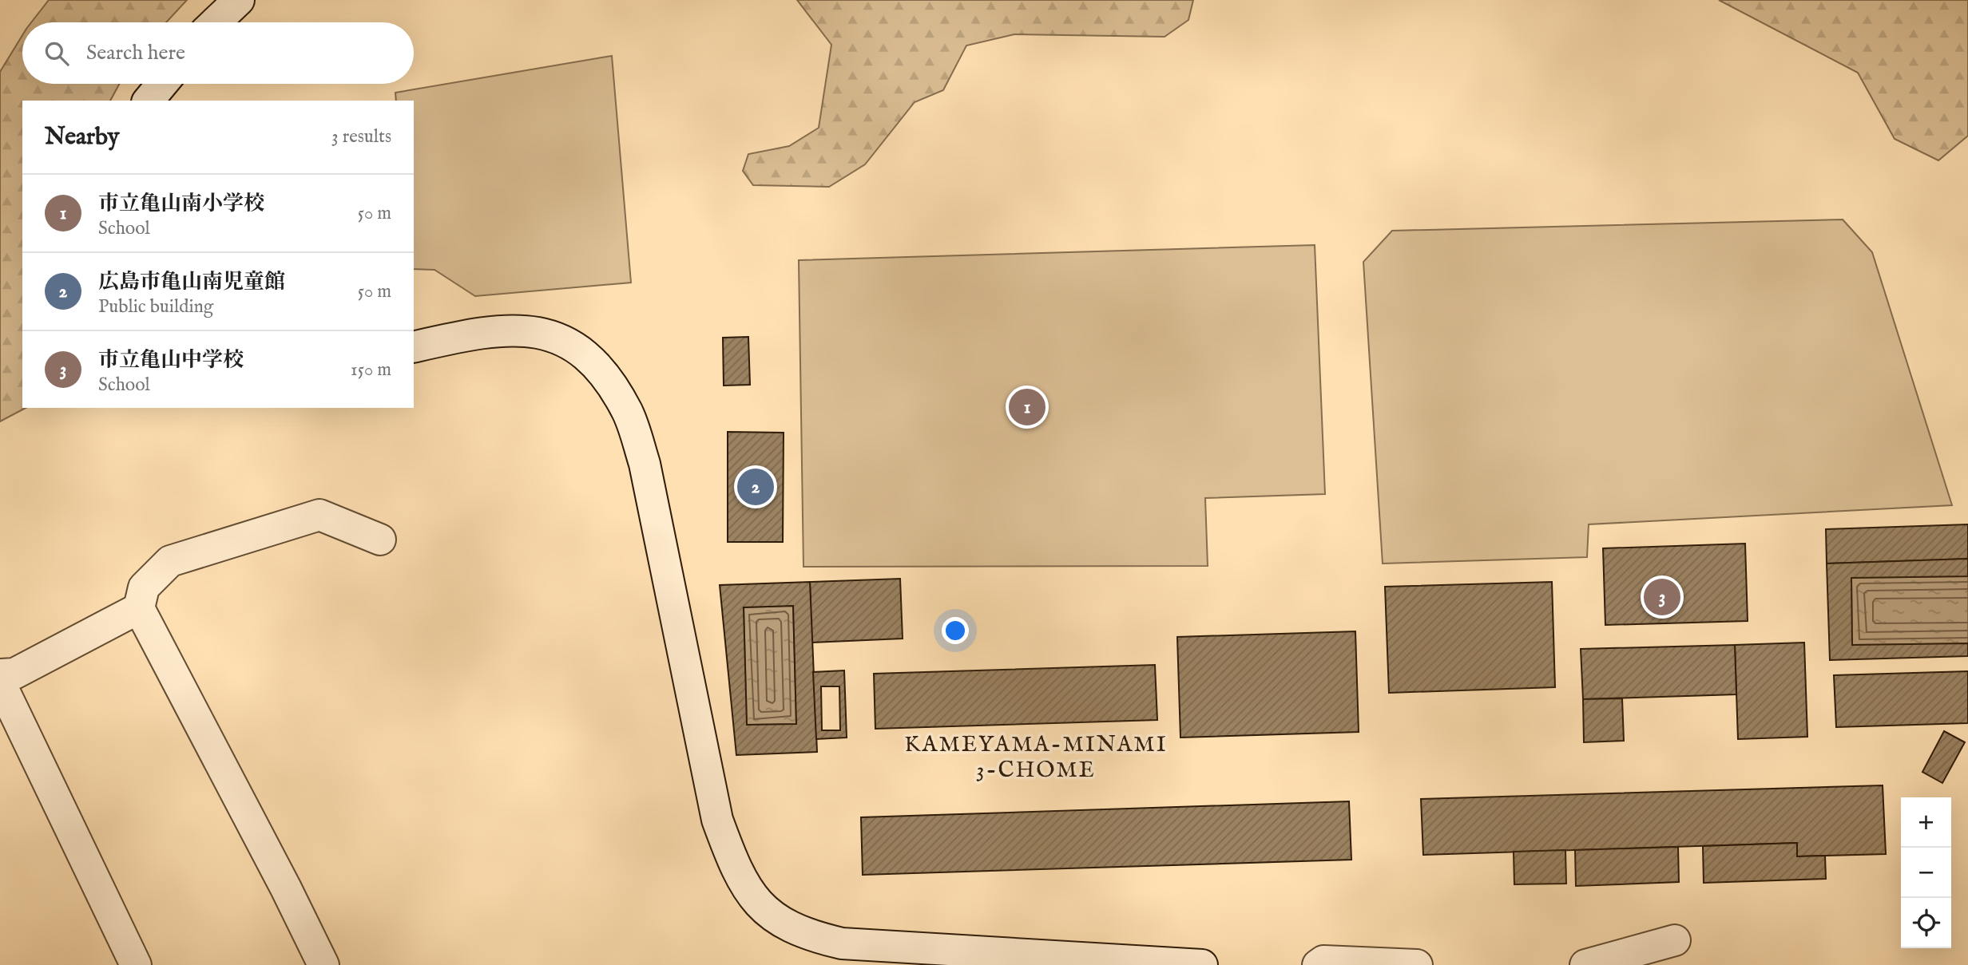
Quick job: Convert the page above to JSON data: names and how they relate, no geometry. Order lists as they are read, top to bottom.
{
  "districts": ["KAMEYAMA-MINAMI 3-CHOME"],
  "page": {
    "search": "Search here",
    "heading": ["Nearby", "3 results"],
    "list": [
      {
        "mark": "1",
        "name": "市立亀山南小学校",
        "note": "School",
        "value": "50 m"
      },
      {
        "mark": "2",
        "name": "広島市亀山南児童館",
        "note": "Public building",
        "value": "50 m"
      },
      {
        "mark": "3",
        "name": "市立亀山中学校",
        "note": "School",
        "value": "150 m"
      }
    ],
    "pins": ["1", "2", "3"],
    "map_buttons": ["+", "−"]
  }
}
